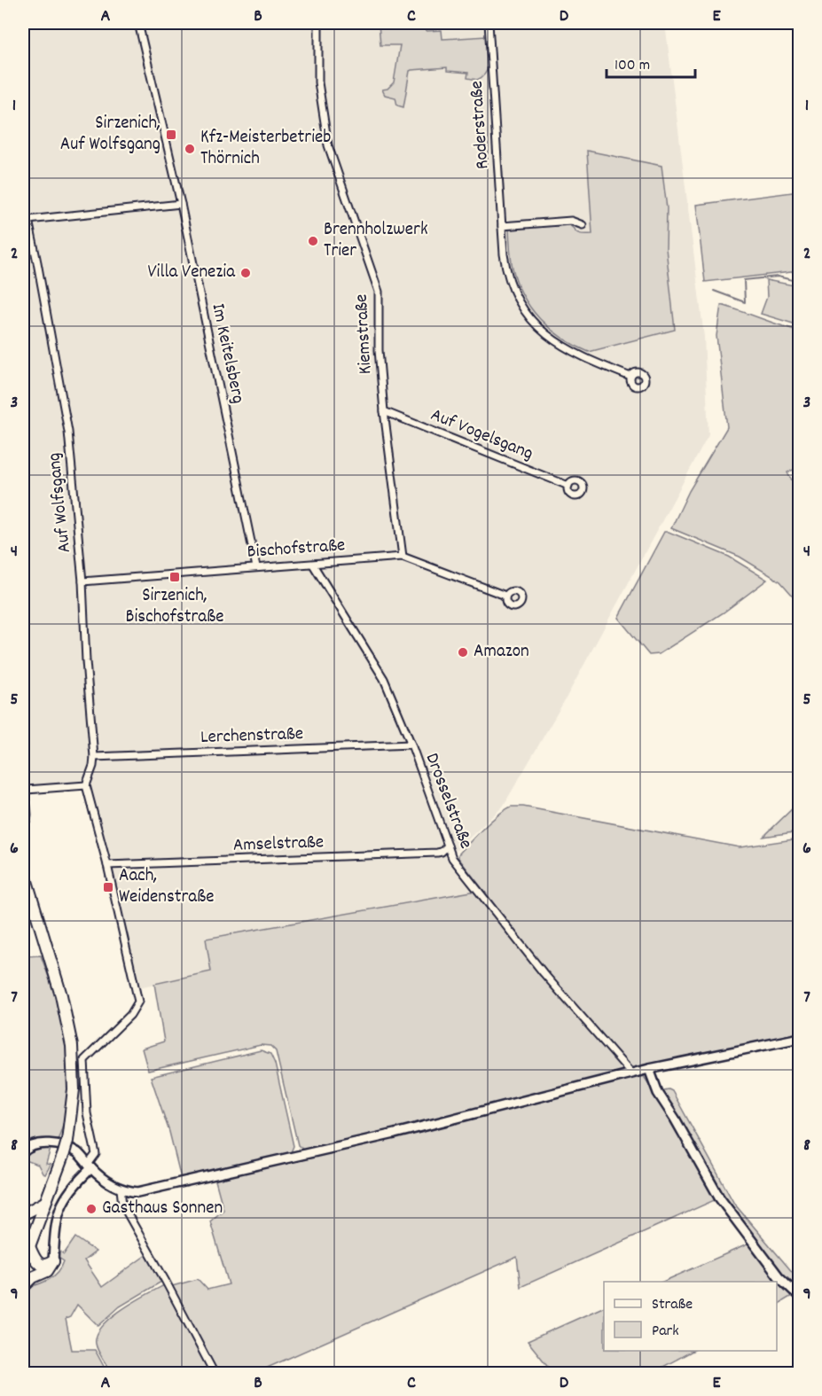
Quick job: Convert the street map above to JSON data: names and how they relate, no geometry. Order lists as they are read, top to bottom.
{
  "streets": {
    "street": [
      "Roderstraße",
      "Kiemstraße",
      "Im Keitelsberg",
      "Auf Vogelsgang",
      "Auf Wolfsgang",
      "Bischofstraße",
      "Lerchenstraße",
      "Drosselstraße",
      "Amselstraße"
    ]
  },
  "crossings": [
    ["Kiemstraße", "Auf Vogelsgang"],
    ["Kiemstraße", "Bischofstraße"],
    ["Im Keitelsberg", "Bischofstraße"],
    ["Auf Wolfsgang", "Bischofstraße"],
    ["Auf Wolfsgang", "Lerchenstraße"],
    ["Bischofstraße", "Drosselstraße"],
    ["Lerchenstraße", "Drosselstraße"],
    ["Drosselstraße", "Amselstraße"]
  ],
  "places": {
    "transit": ["Sirzenich, Auf Wolfsgang", "Sirzenich, Bischofstraße", "Aach, Weidenstraße"],
    "other": [
      "Kfz-Meisterbetrieb Thörnich",
      "Brennholzwerk Trier",
      "Villa Venezia",
      "Amazon",
      "Gasthaus Sonnen"
    ]
  },
  "legend": ["Straße", "Park"],
  "scale_bar": "100 m",
  "grid": {
    "columns": [
      "A",
      "B",
      "C",
      "D",
      "E"
    ],
    "rows": [
      "1",
      "2",
      "3",
      "4",
      "5",
      "6",
      "7",
      "8",
      "9"
    ]
  }
}
